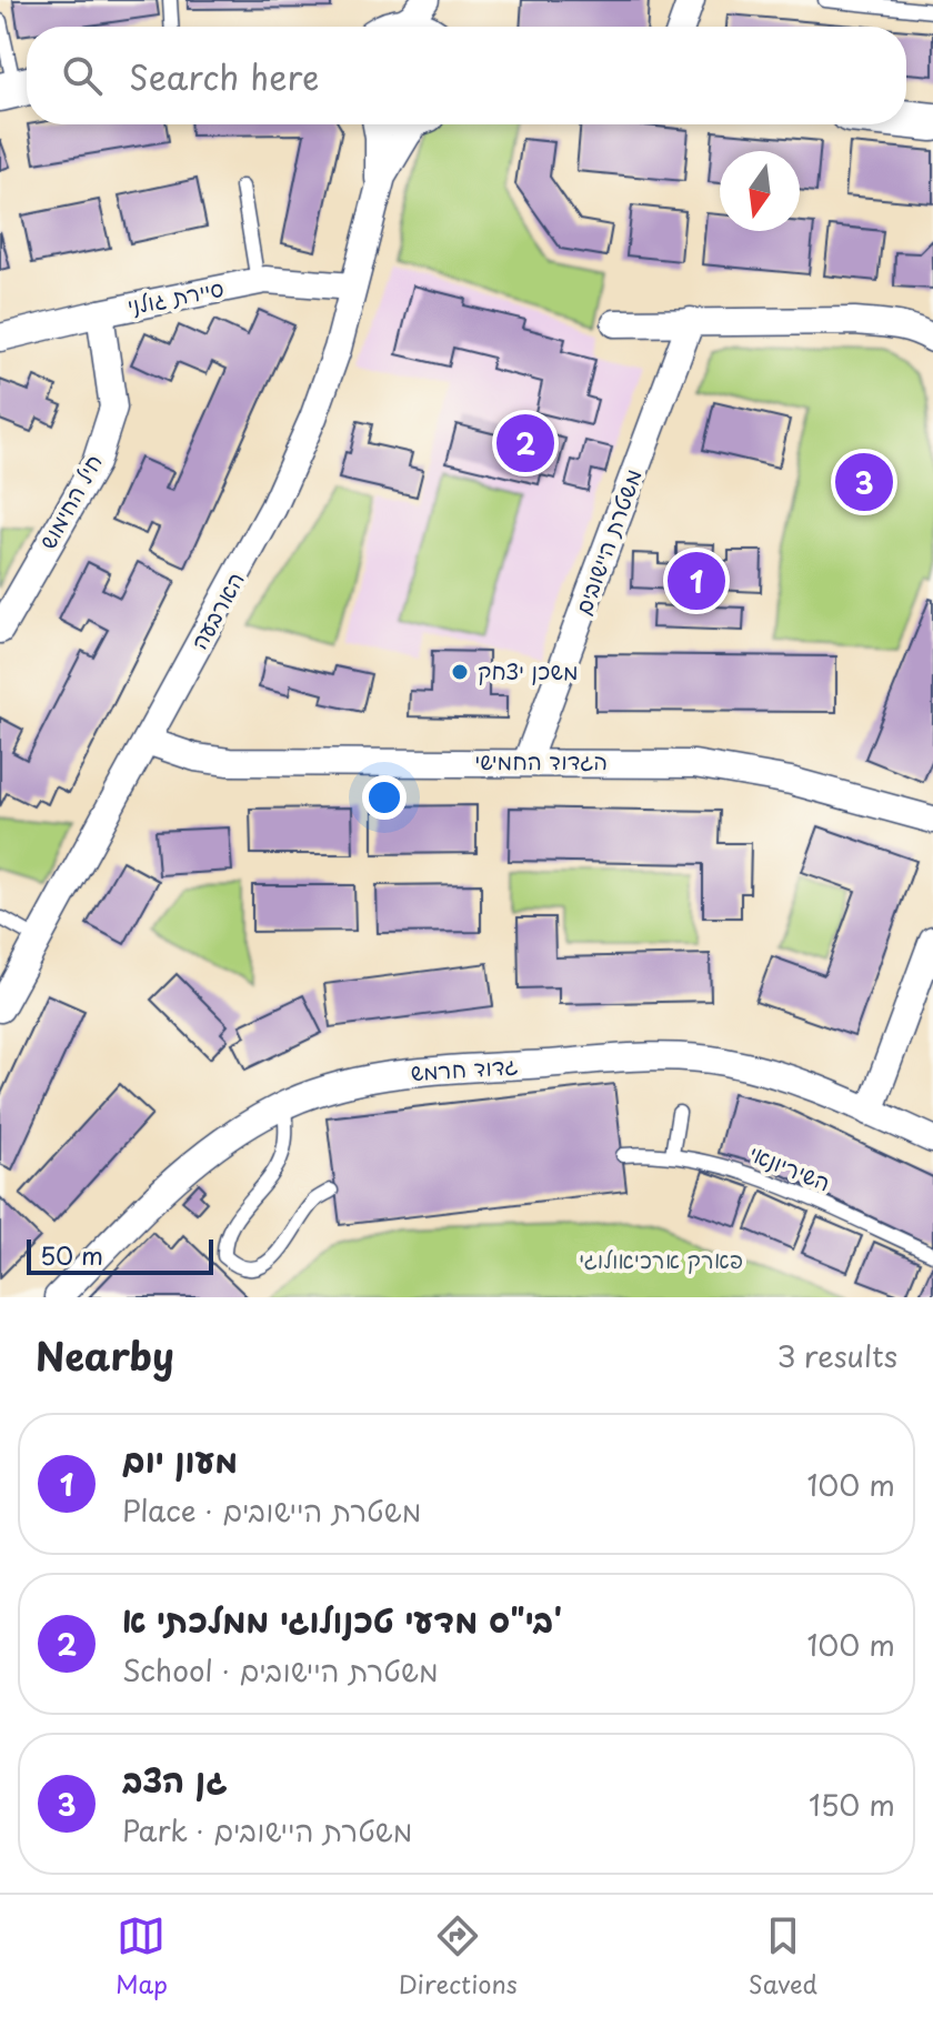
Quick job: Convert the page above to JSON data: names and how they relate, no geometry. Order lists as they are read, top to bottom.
{
  "streets": {
    "street": [
      "סיירת גולני",
      "חיל החימוש",
      "משטרת היישובים",
      "הארבעה",
      "הגדוד החמישי",
      "גדוד חרמש"
    ],
    "lane": ["השיריונאי"]
  },
  "crossings": [
    ["סיירת גולני", "חיל החימוש"],
    ["סיירת גולני", "הארבעה"],
    ["משטרת היישובים", "הגדוד החמישי"],
    ["הארבעה", "הגדוד החמישי"]
  ],
  "parks": ["פארק ארכיאולוגי"],
  "places": ["משכן יצחק"],
  "scale_bar": "50 m",
  "north": "bottom",
  "page": {
    "search": "Search here",
    "pins": ["2", "3", "1"],
    "scale": "50 m",
    "heading": ["Nearby", "3 results"],
    "list": [
      {
        "mark": "1",
        "name": "מעון יום",
        "note": "Place · משטרת היישובים",
        "value": "100 m"
      },
      {
        "mark": "2",
        "name": "בי\"ס מדעי טכנולוגי ממלכתי א'",
        "note": "School · משטרת היישובים",
        "value": "100 m"
      },
      {
        "mark": "3",
        "name": "גן הצב",
        "note": "Park · משטרת היישובים",
        "value": "150 m"
      }
    ],
    "nav": ["Map", "Directions", "Saved"]
  }
}
